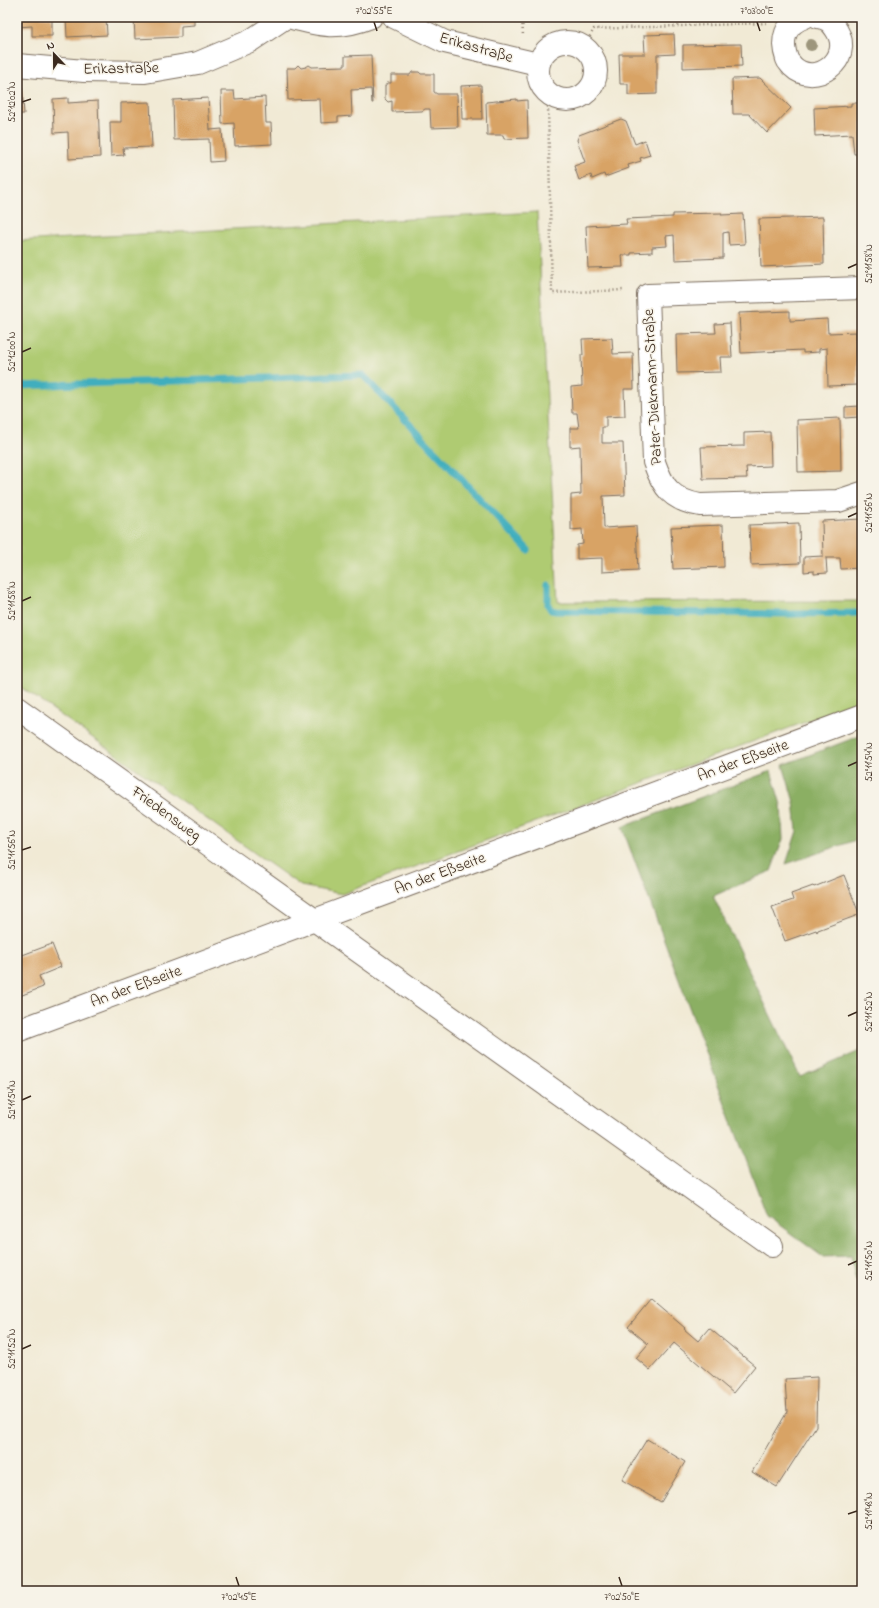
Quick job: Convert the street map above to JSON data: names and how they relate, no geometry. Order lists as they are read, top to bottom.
{
  "streets": {
    "street": [
      "Erikastraße",
      "Pater-Diekmann-Straße",
      "An der Eßseite",
      "Friedensweg"
    ]
  },
  "crossings": [
    ["An der Eßseite", "Friedensweg"]
  ],
  "north": "top",
  "coordinates": [
    "7°02'55\"E",
    "7°03'00\"E",
    "52°12'02\"N",
    "52°11'58\"N",
    "52°12'00\"N",
    "52°11'56\"N",
    "52°11'54\"N",
    "52°11'52\"N",
    "52°11'50\"N",
    "52°11'48\"N",
    "7°02'45\"E",
    "7°02'50\"E"
  ]
}
